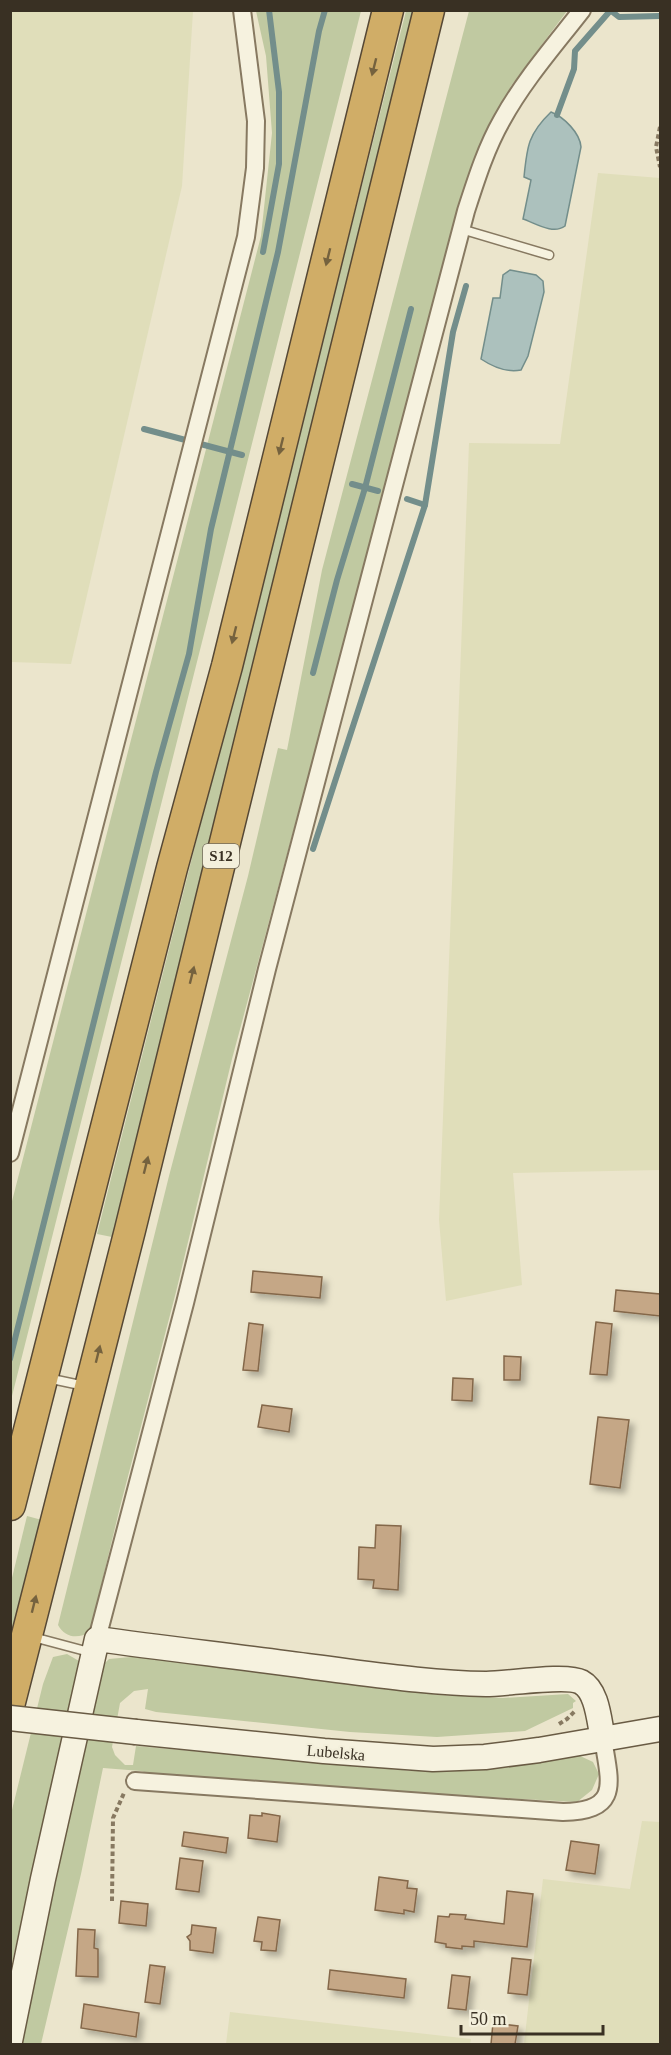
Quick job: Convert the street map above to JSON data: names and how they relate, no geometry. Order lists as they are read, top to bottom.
{
  "streets": {
    "highway": ["S12"],
    "street": ["Lubelska"]
  },
  "scale_bar": "50 m"
}
